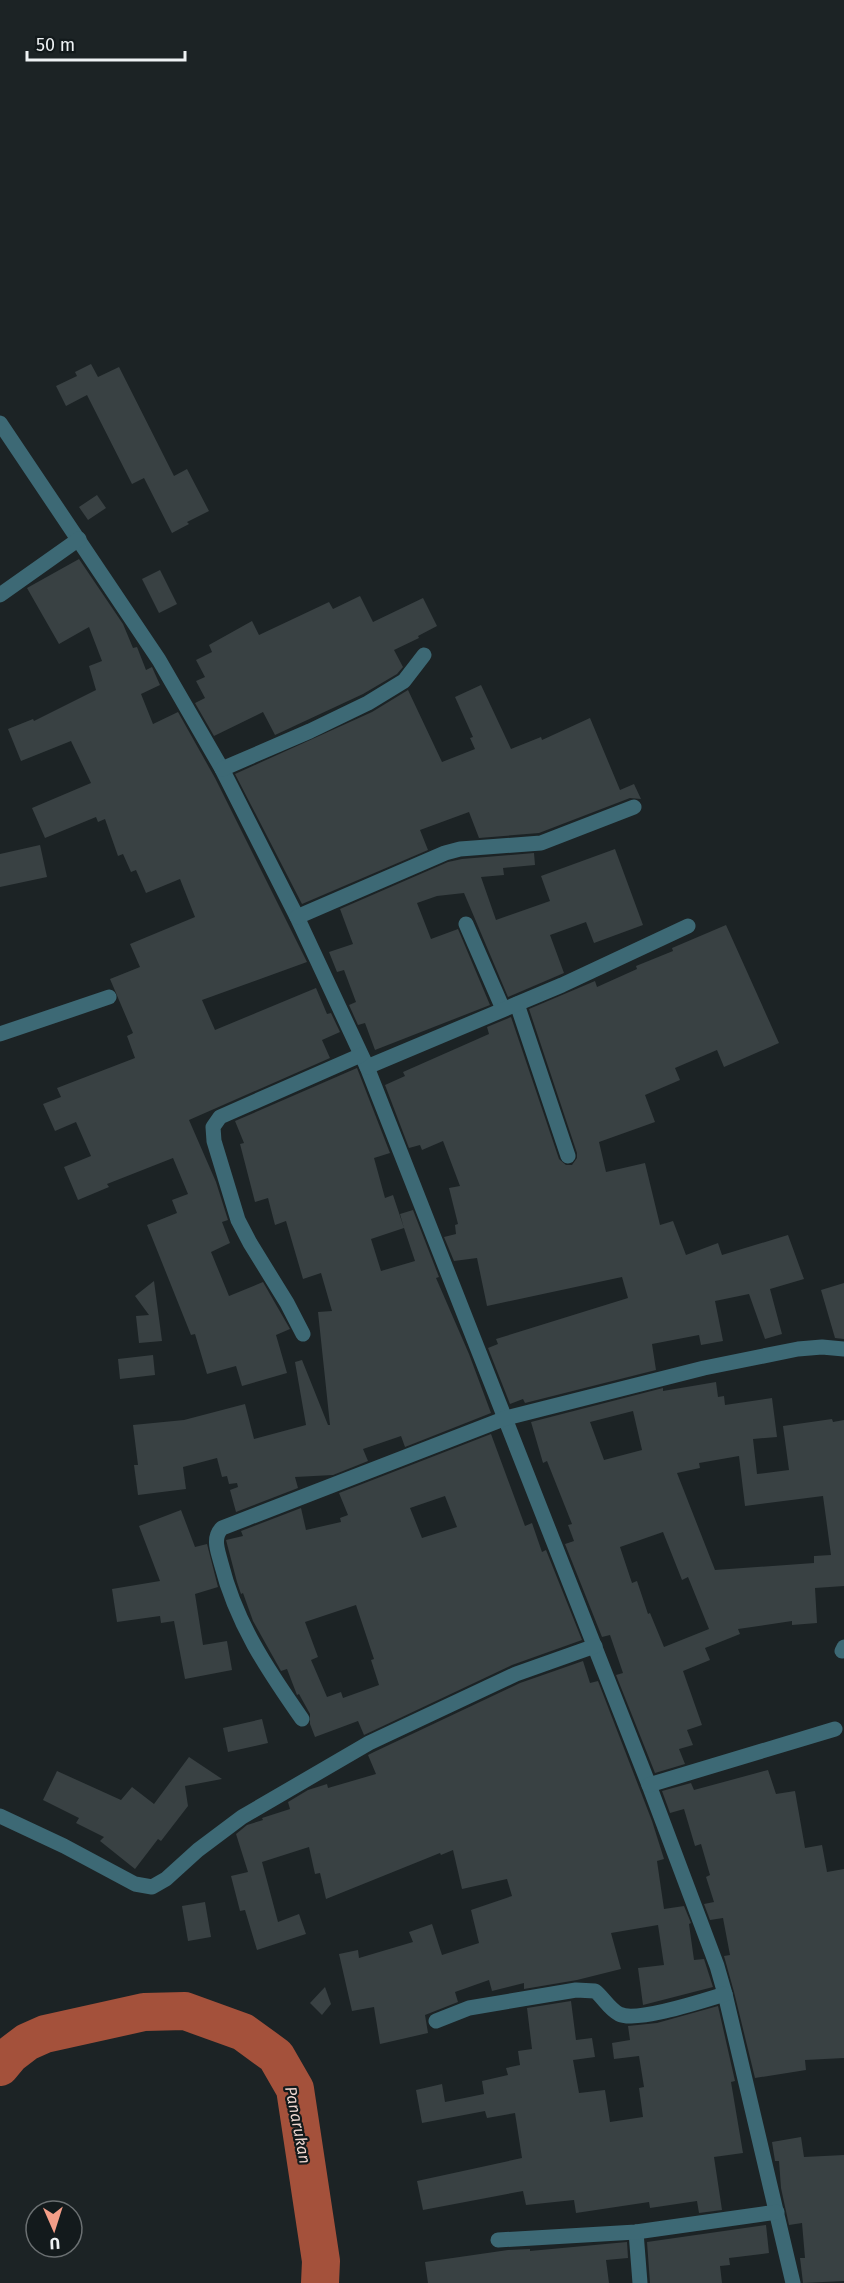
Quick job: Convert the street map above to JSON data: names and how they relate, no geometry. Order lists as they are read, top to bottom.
{
  "water": ["Panarukan"],
  "scale_bar": "50 m",
  "north": "bottom"
}
